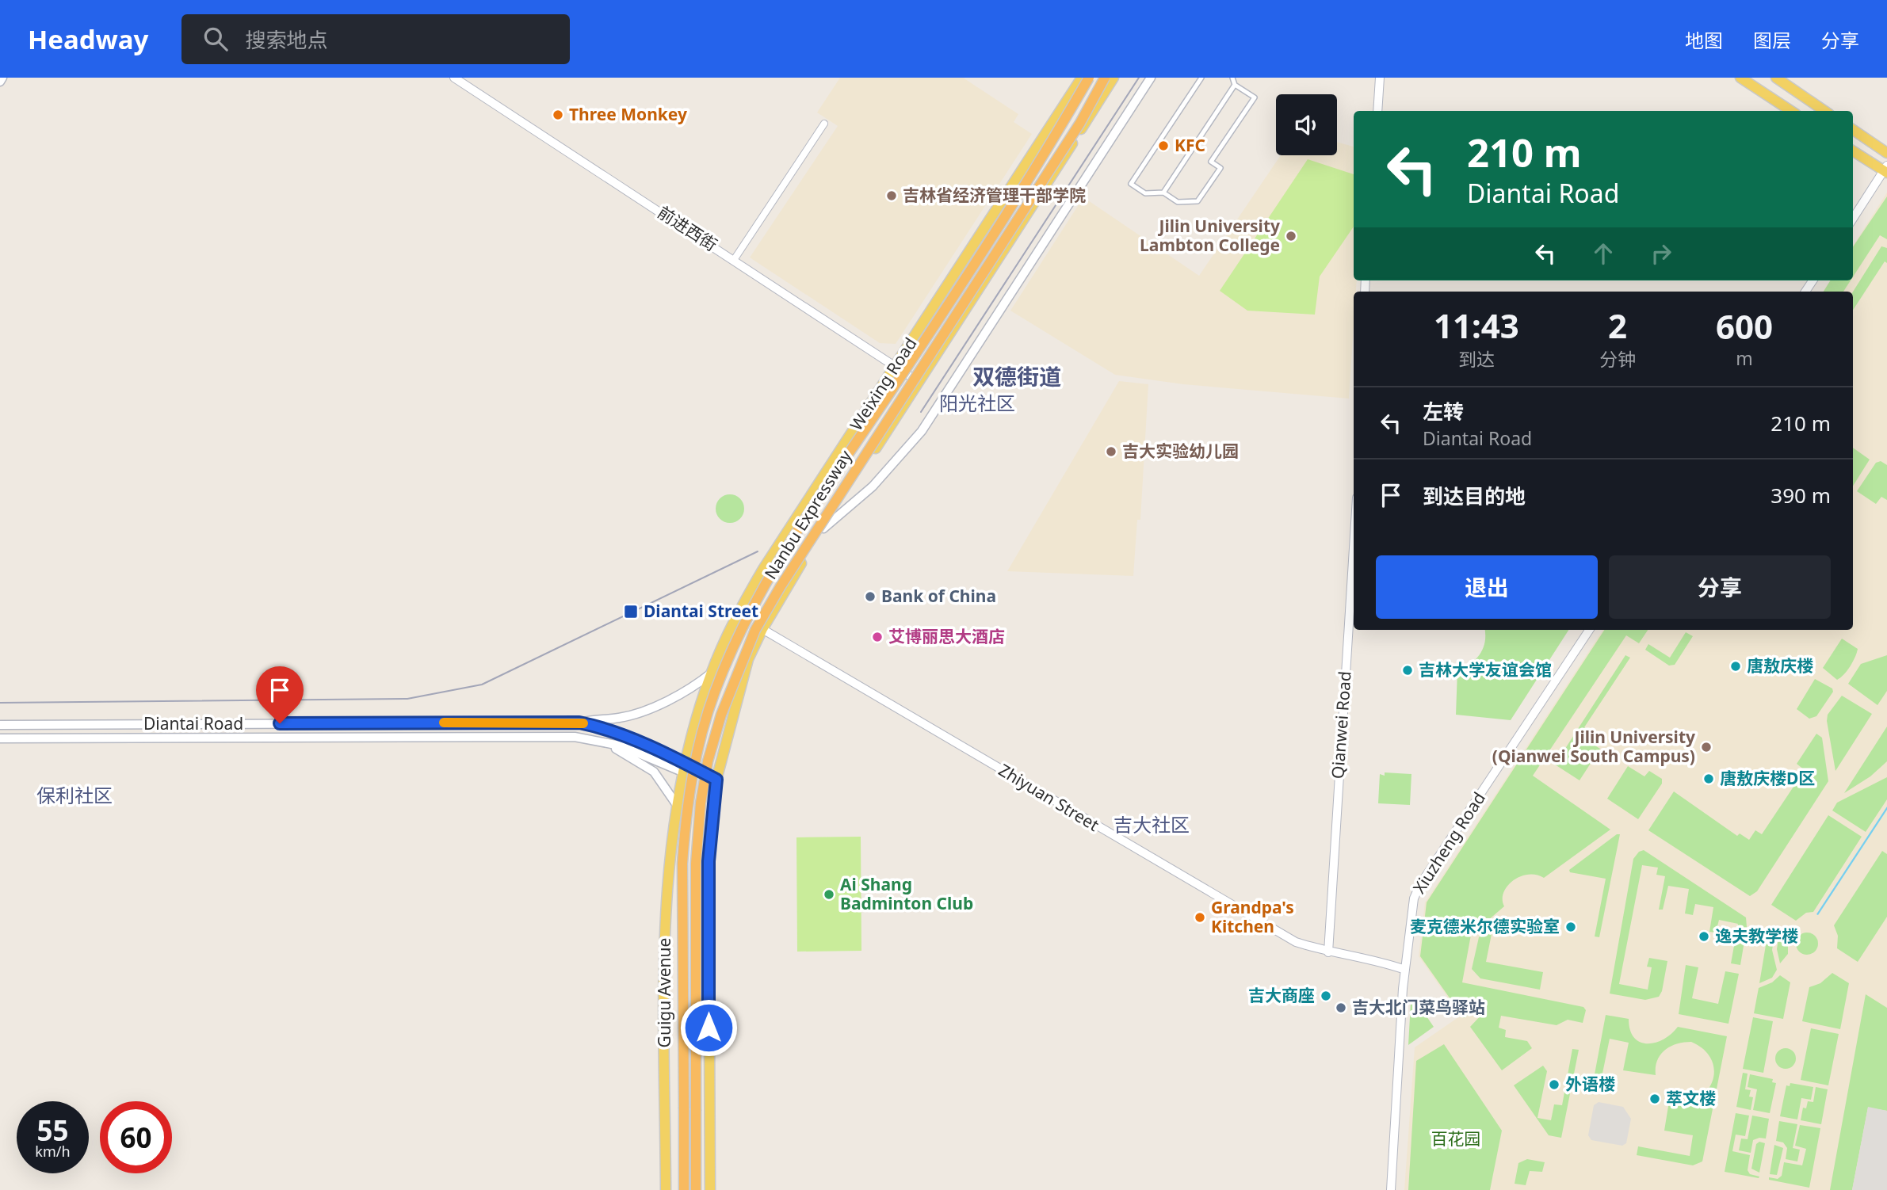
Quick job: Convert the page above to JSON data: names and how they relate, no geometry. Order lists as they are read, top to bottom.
{
  "streets": {
    "highway": ["Nanbu Expressway"],
    "main road": ["Weixing Road", "Diantai Road", "Guigu Avenue"],
    "street": [
      "前进西街",
      "Qianwei Road",
      "Zhiyuan Street",
      "Xiuzheng Road"
    ]
  },
  "crossings": [
    ["前进西街", "Weixing Road"],
    ["Weixing Road", "Diantai Road"],
    ["Weixing Road", "Zhiyuan Street"],
    ["Weixing Road", "Guigu Avenue"],
    ["Diantai Road", "Guigu Avenue"],
    ["Qianwei Road", "Zhiyuan Street"],
    ["Zhiyuan Street", "Xiuzheng Road"]
  ],
  "districts": [
    "双德街道",
    "阳光社区",
    "保利社区",
    "吉大社区"
  ],
  "parks": ["百花园"],
  "places": {
    "other": [
      "Three Monkey",
      "KFC",
      "吉林省经济管理干部学院",
      "Jilin University Lambton College",
      "吉大实验幼儿园",
      "Bank of China",
      "艾博丽思大酒店",
      "唐敖庆楼",
      "吉林大学友谊会馆",
      "Jilin University (Qianwei South Campus)",
      "唐敖庆楼D区",
      "Ai Shang Badminton Club",
      "Grandpa's Kitchen",
      "麦克德米尔德实验室",
      "逸夫教学楼",
      "吉大商座",
      "吉大北门菜鸟驿站",
      "外语楼",
      "萃文楼"
    ],
    "transit": ["Diantai Street"]
  },
  "page": {
    "header": "Headway",
    "search": "搜索地点",
    "nav": ["地图", "图层", "分享"],
    "turn": ["210 m", "Diantai Road"],
    "eta": [
      "11:43",
      "到达",
      "2",
      "分钟",
      "600",
      "m"
    ],
    "list": [
      {
        "name": "左转",
        "note": "Diantai Road",
        "value": "210 m"
      },
      {
        "name": "到达目的地",
        "value": "390 m"
      }
    ],
    "buttons": ["退出", "分享"],
    "speed": "55 km/h",
    "limit": "60"
  }
}
